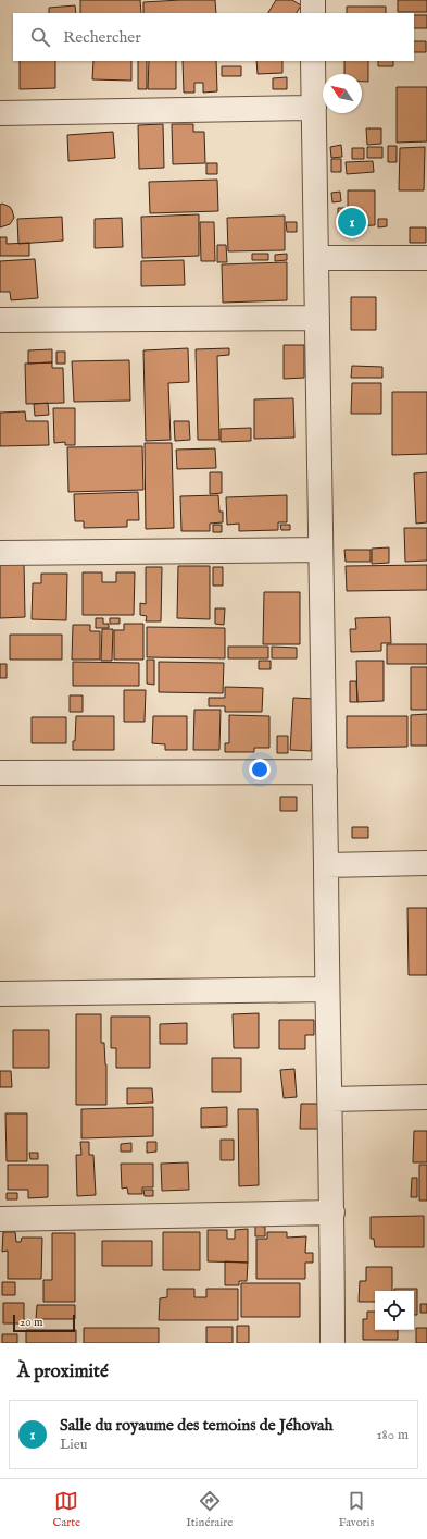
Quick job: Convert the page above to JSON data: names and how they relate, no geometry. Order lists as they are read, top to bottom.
{
  "scale_bar": "20 m",
  "north": "top left",
  "page": {
    "search": "Rechercher",
    "pins": "1",
    "scale": "20 m",
    "heading": "À proximité",
    "list": [
      {
        "mark": "1",
        "name": "Salle du royaume des temoins de Jéhovah",
        "note": "Lieu",
        "value": "180 m"
      }
    ],
    "nav": ["Carte", "Itinéraire", "Favoris"]
  }
}
